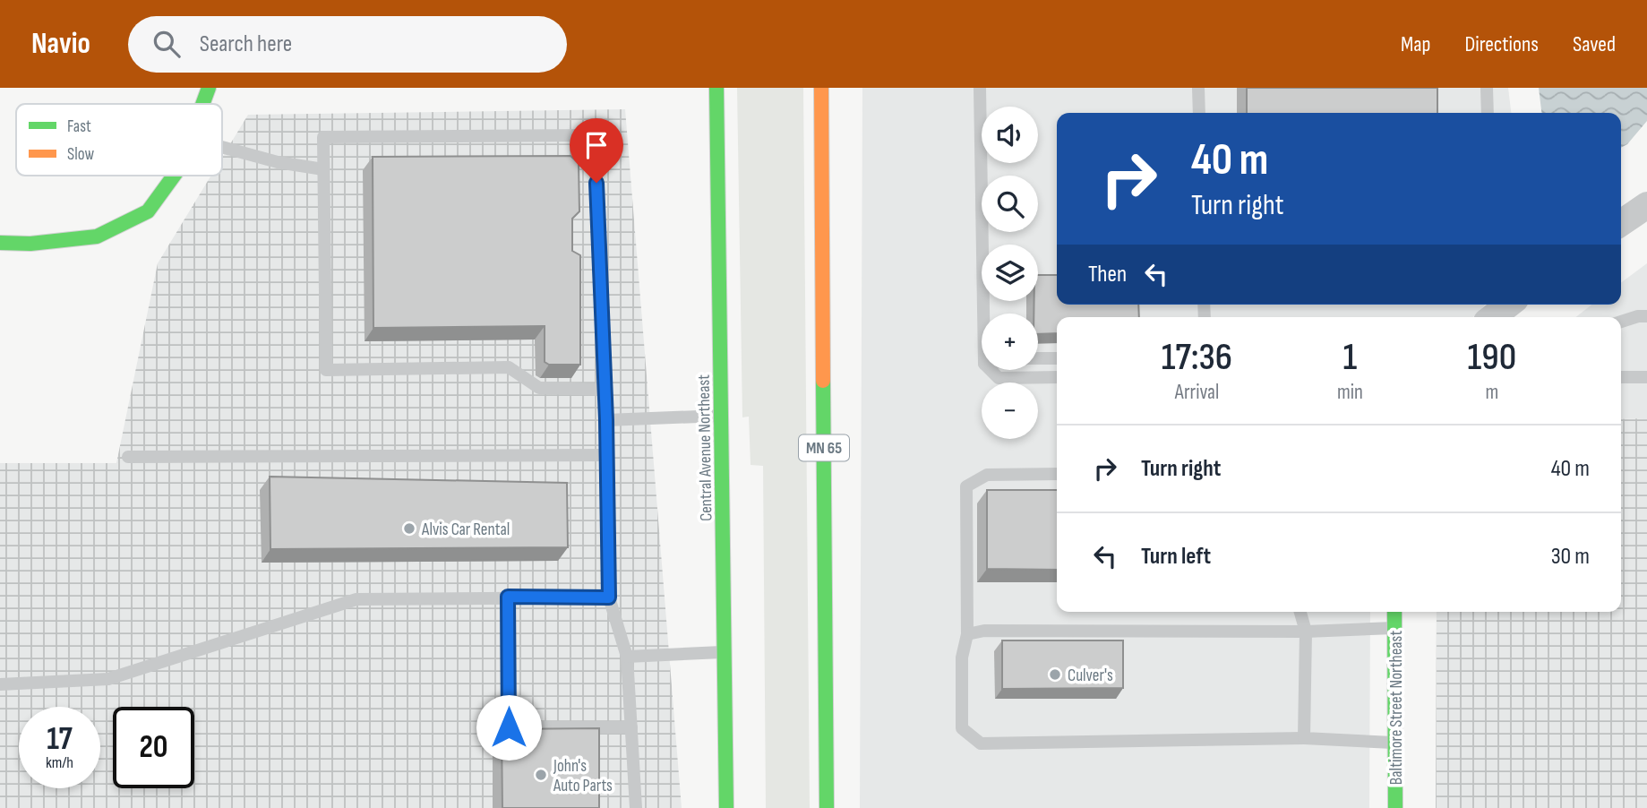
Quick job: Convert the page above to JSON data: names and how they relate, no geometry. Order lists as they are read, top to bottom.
{
  "streets": {
    "main road": ["Central Avenue Northeast", "MN 65", "Baltimore Street Northeast"]
  },
  "places": ["Alvis Car Rental", "Culver's", "John's Auto Parts"],
  "legend": ["Fast", "Slow"],
  "page": {
    "header": "Navio",
    "search": "Search here",
    "nav": ["Map", "Directions", "Saved"],
    "map_buttons": ["+", "−"],
    "turn": ["40 m", "Turn right"],
    "then": "Then",
    "eta": [
      "17:36",
      "Arrival",
      "1",
      "min",
      "190",
      "m"
    ],
    "list": [
      {
        "name": "Turn right",
        "value": "40 m"
      },
      {
        "name": "Turn left",
        "value": "30 m"
      }
    ],
    "speed": "17 km/h",
    "limit": "20"
  }
}
